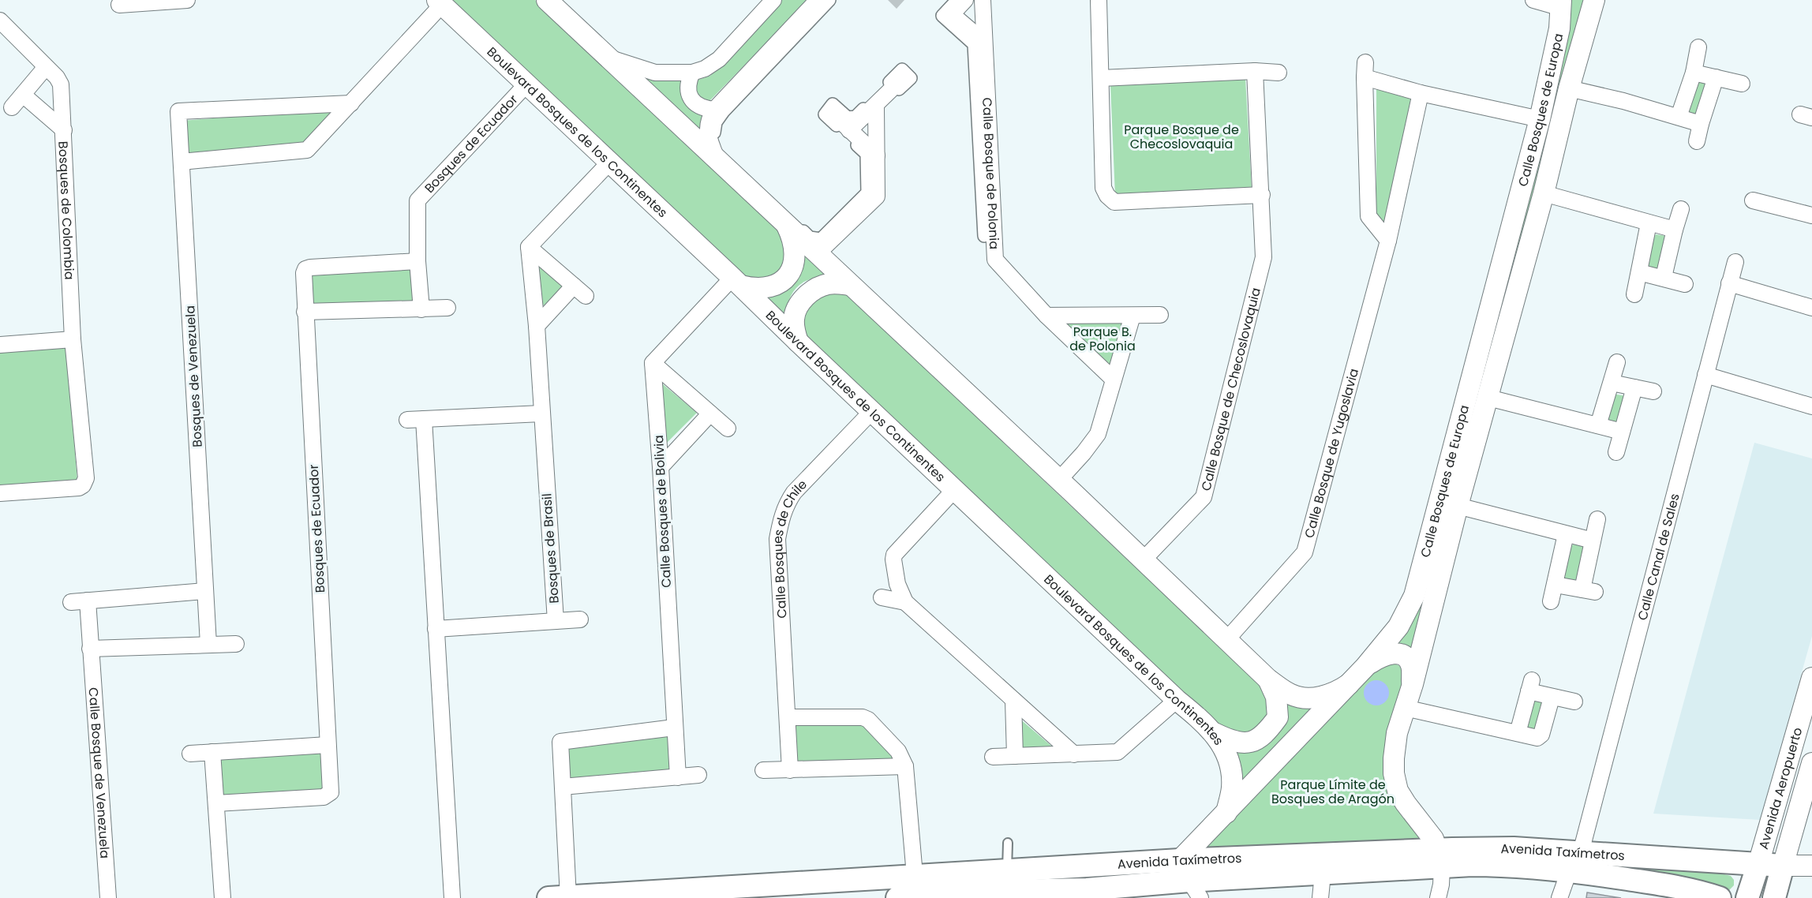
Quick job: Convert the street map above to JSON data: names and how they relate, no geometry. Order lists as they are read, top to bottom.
{
  "streets": {
    "main road": ["Avenida Aeropuerto", "Avenida Taxímetros"],
    "street": [
      "Calle Bosques de Europa",
      "Boulevard Bosques de los Continentes",
      "Bosques de Ecuador",
      "Calle Bosque de Polonia",
      "Bosques de Colombia",
      "Bosques de Venezuela",
      "Calle Bosque de Checoslovaquia",
      "Calle Bosque de Yugoslavia",
      "Calle Bosques de Bolivia",
      "Bosques de Brasil",
      "Calle Bosques de Chile",
      "Calle Canal de Sales",
      "Calle Bosque de Venezuela"
    ]
  },
  "crossings": [
    ["Calle Bosques de Europa", "Boulevard Bosques de los Continentes"],
    ["Calle Bosques de Europa", "Avenida Taxímetros"],
    ["Boulevard Bosques de los Continentes", "Bosques de Ecuador"],
    ["Boulevard Bosques de los Continentes", "Calle Bosques de Chile"],
    ["Calle Canal de Sales", "Avenida Taxímetros"],
    ["Avenida Aeropuerto", "Avenida Taxímetros"]
  ],
  "parks": ["Parque Bosque de Checoslovaquia", "Parque B. de Polonia", "Parque Límite de Bosques de Aragón"]
}
